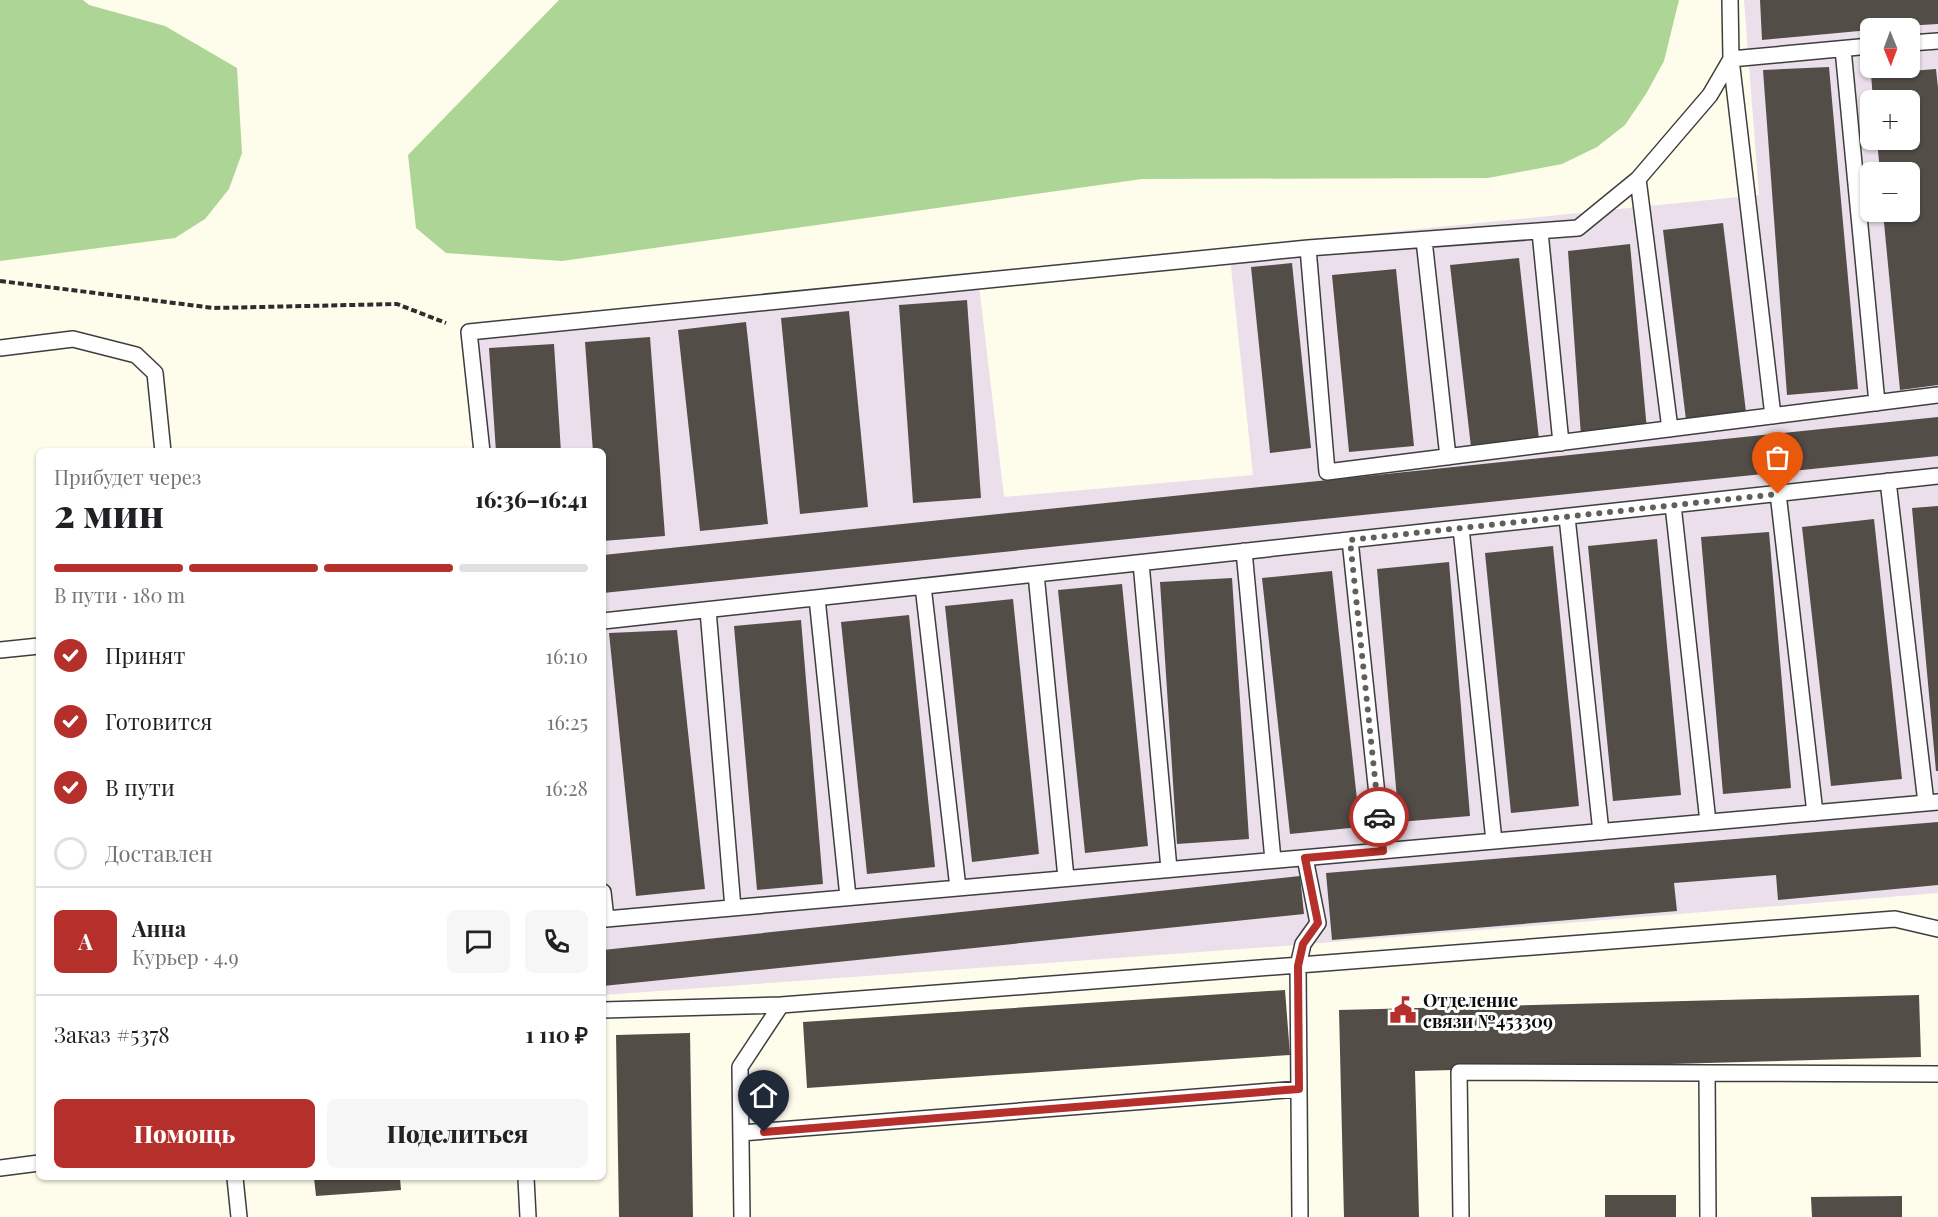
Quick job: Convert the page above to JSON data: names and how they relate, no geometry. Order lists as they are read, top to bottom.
{
  "places": {
    "public building": ["Отделение связи №453309"]
  },
  "north": "bottom",
  "page": {
    "map_buttons": ["+", "−"],
    "heading": ["2 мин", "Прибудет через", "16:36–16:41"],
    "panel": [
      "Анна",
      "Курьер · 4.9",
      "Заказ #5378",
      "1 110 ₽"
    ],
    "bar": "В пути · 180 m",
    "list": [
      ["Принят", "16:10"],
      ["Готовится", "16:25"],
      ["В пути", "16:28"],
      "Доставлен"
    ],
    "round": "А",
    "buttons": ["Помощь", "Поделиться"]
  }
}
